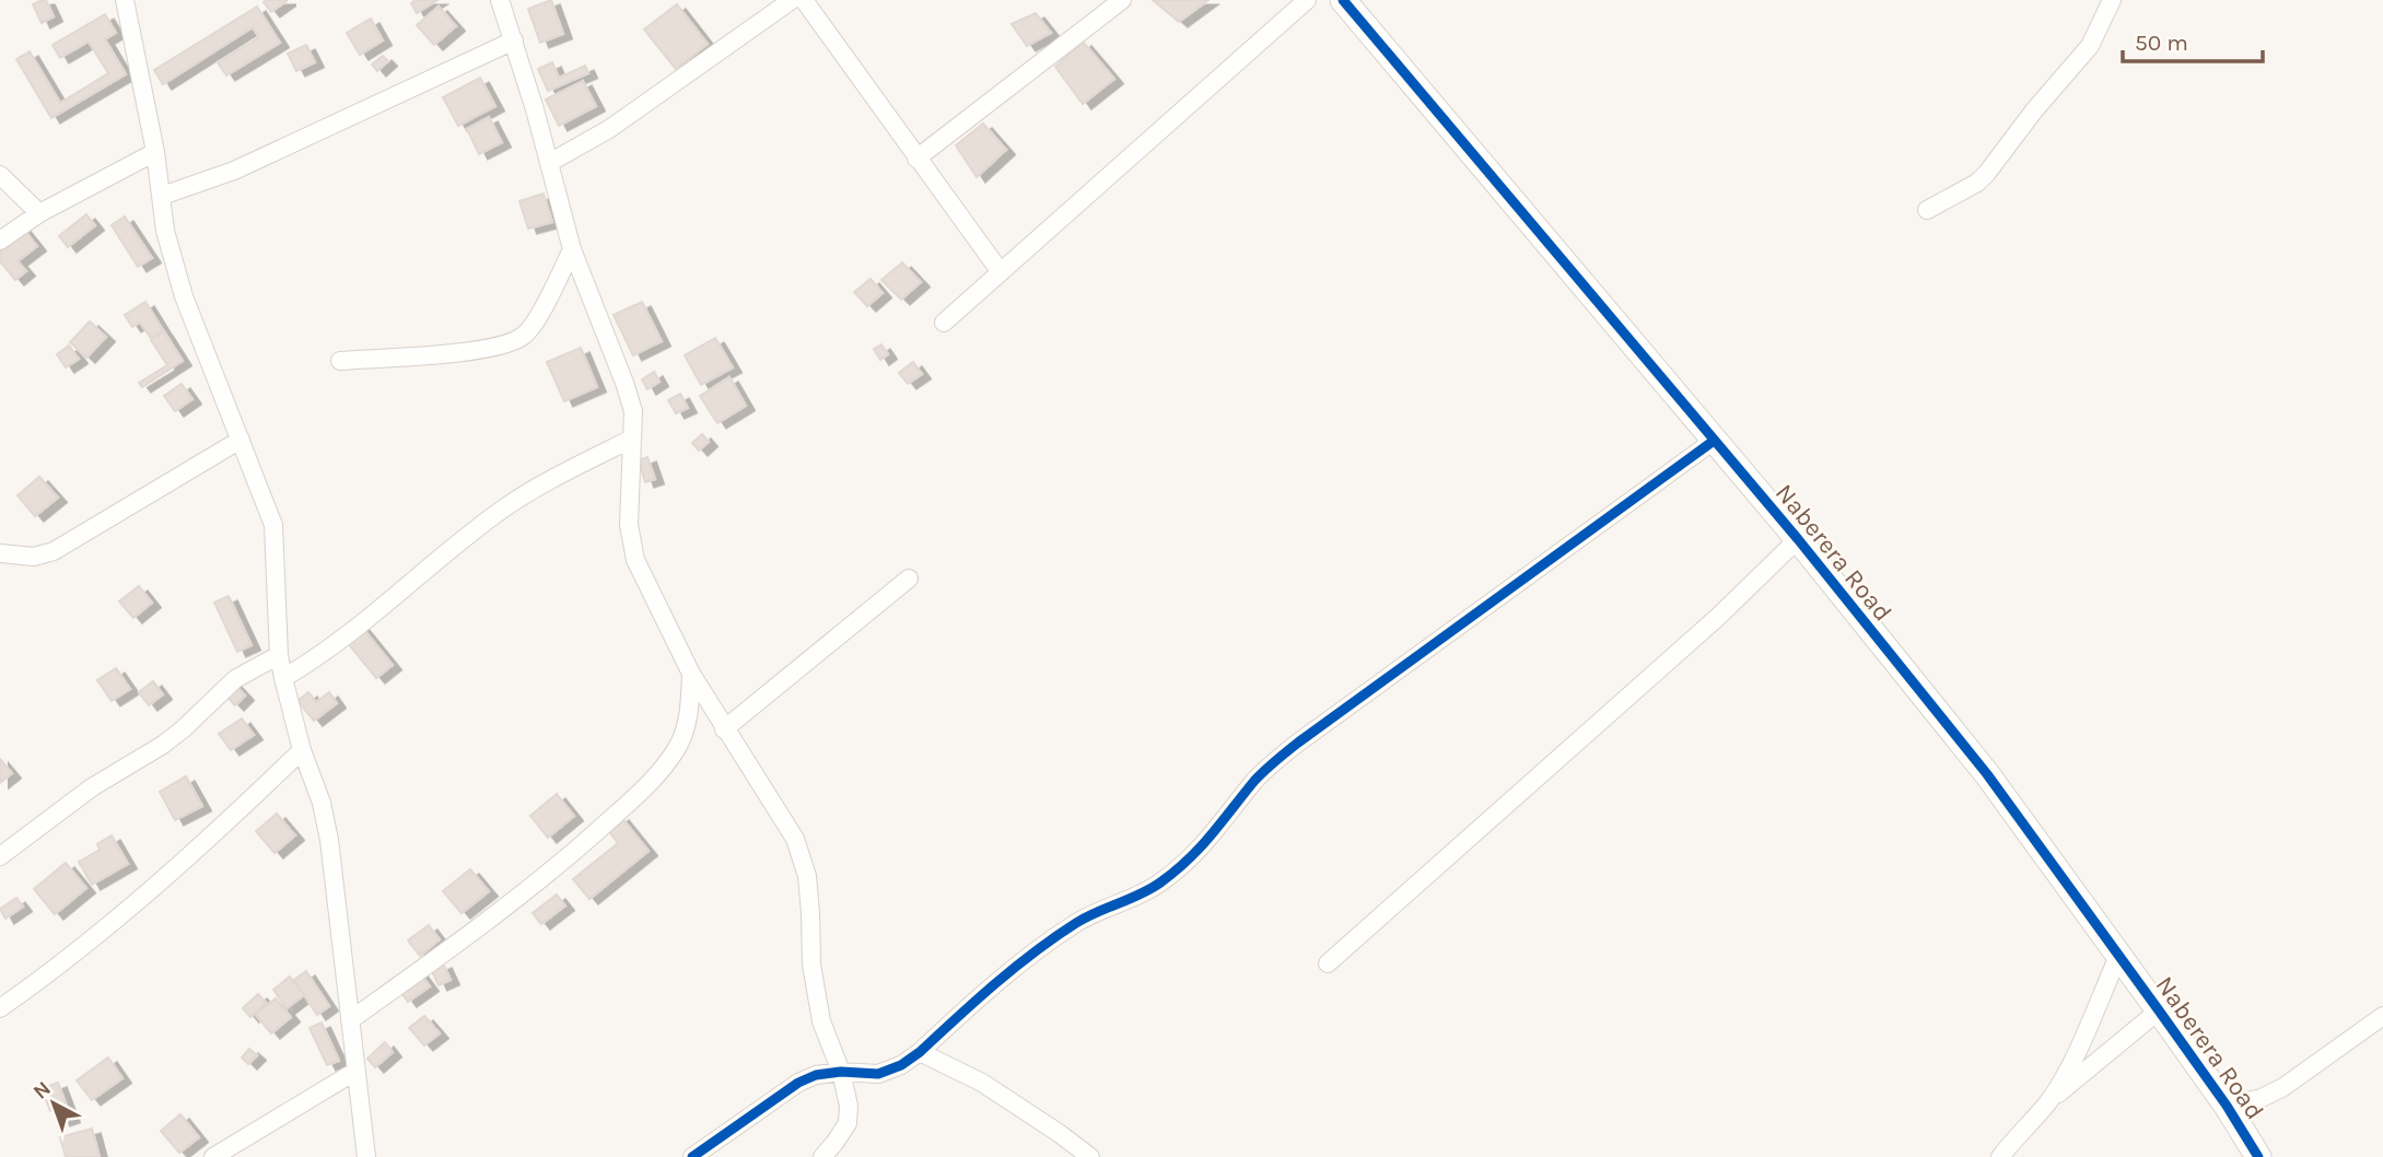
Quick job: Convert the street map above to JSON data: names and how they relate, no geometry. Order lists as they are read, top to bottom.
{
  "streets": {
    "street": ["Naberera Road"]
  },
  "scale_bar": "50 m",
  "north": "top left"
}
